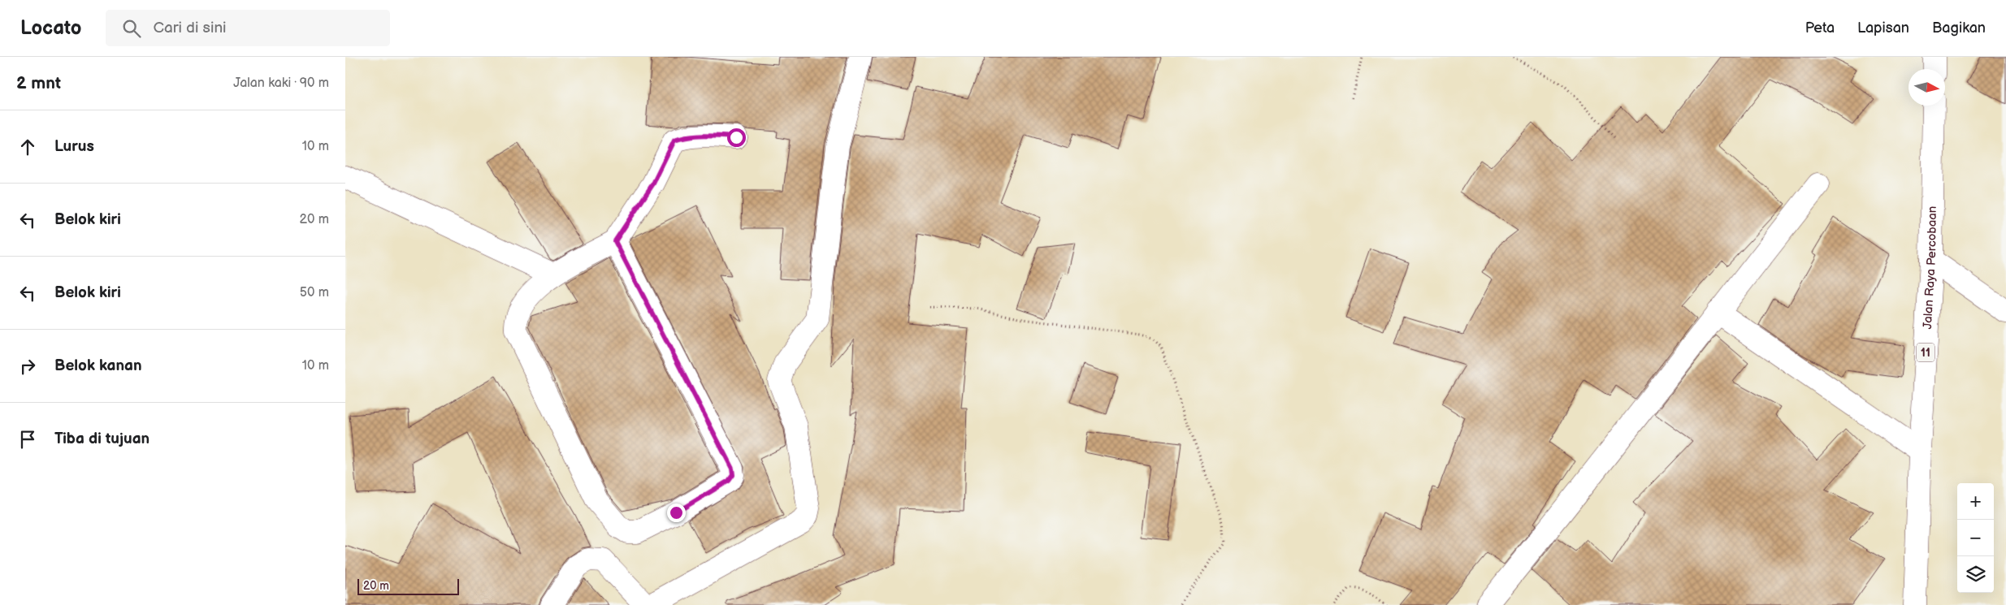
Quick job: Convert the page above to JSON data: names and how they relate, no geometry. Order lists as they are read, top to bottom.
{
  "streets": {
    "main road": ["Jalan Raya Percobaan", "11"]
  },
  "scale_bar": "20 m",
  "north": "right",
  "page": {
    "header": "Locato",
    "search": "Cari di sini",
    "nav": ["Peta", "Lapisan", "Bagikan"],
    "heading": ["2 mnt", "Jalan kaki · 90 m"],
    "list": [
      ["Lurus", "10 m"],
      ["Belok kiri", "20 m"],
      ["Belok kiri", "50 m"],
      ["Belok kanan", "10 m"],
      "Tiba di tujuan"
    ],
    "map_buttons": ["+", "−"],
    "scale": "20 m"
  }
}
